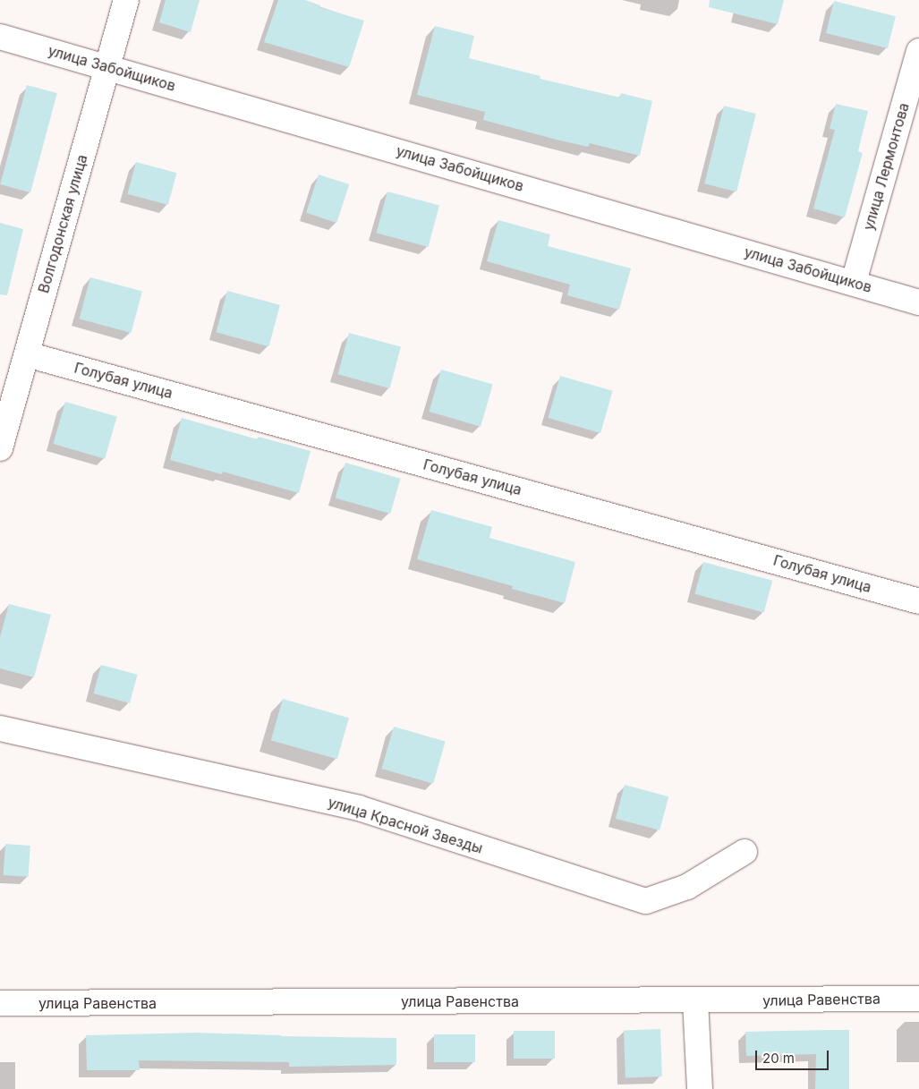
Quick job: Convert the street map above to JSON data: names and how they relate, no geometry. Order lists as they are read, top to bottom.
{
  "streets": {
    "street": [
      "улица Забойщиков",
      "улица Лермонтова",
      "Волгодонская улица",
      "Голубая улица",
      "улица Красной Звезды",
      "улица Равенства"
    ]
  },
  "crossings": [
    ["улица Забойщиков", "улица Лермонтова"],
    ["улица Забойщиков", "Волгодонская улица"],
    ["Волгодонская улица", "Голубая улица"]
  ],
  "scale_bar": "20 m"
}
